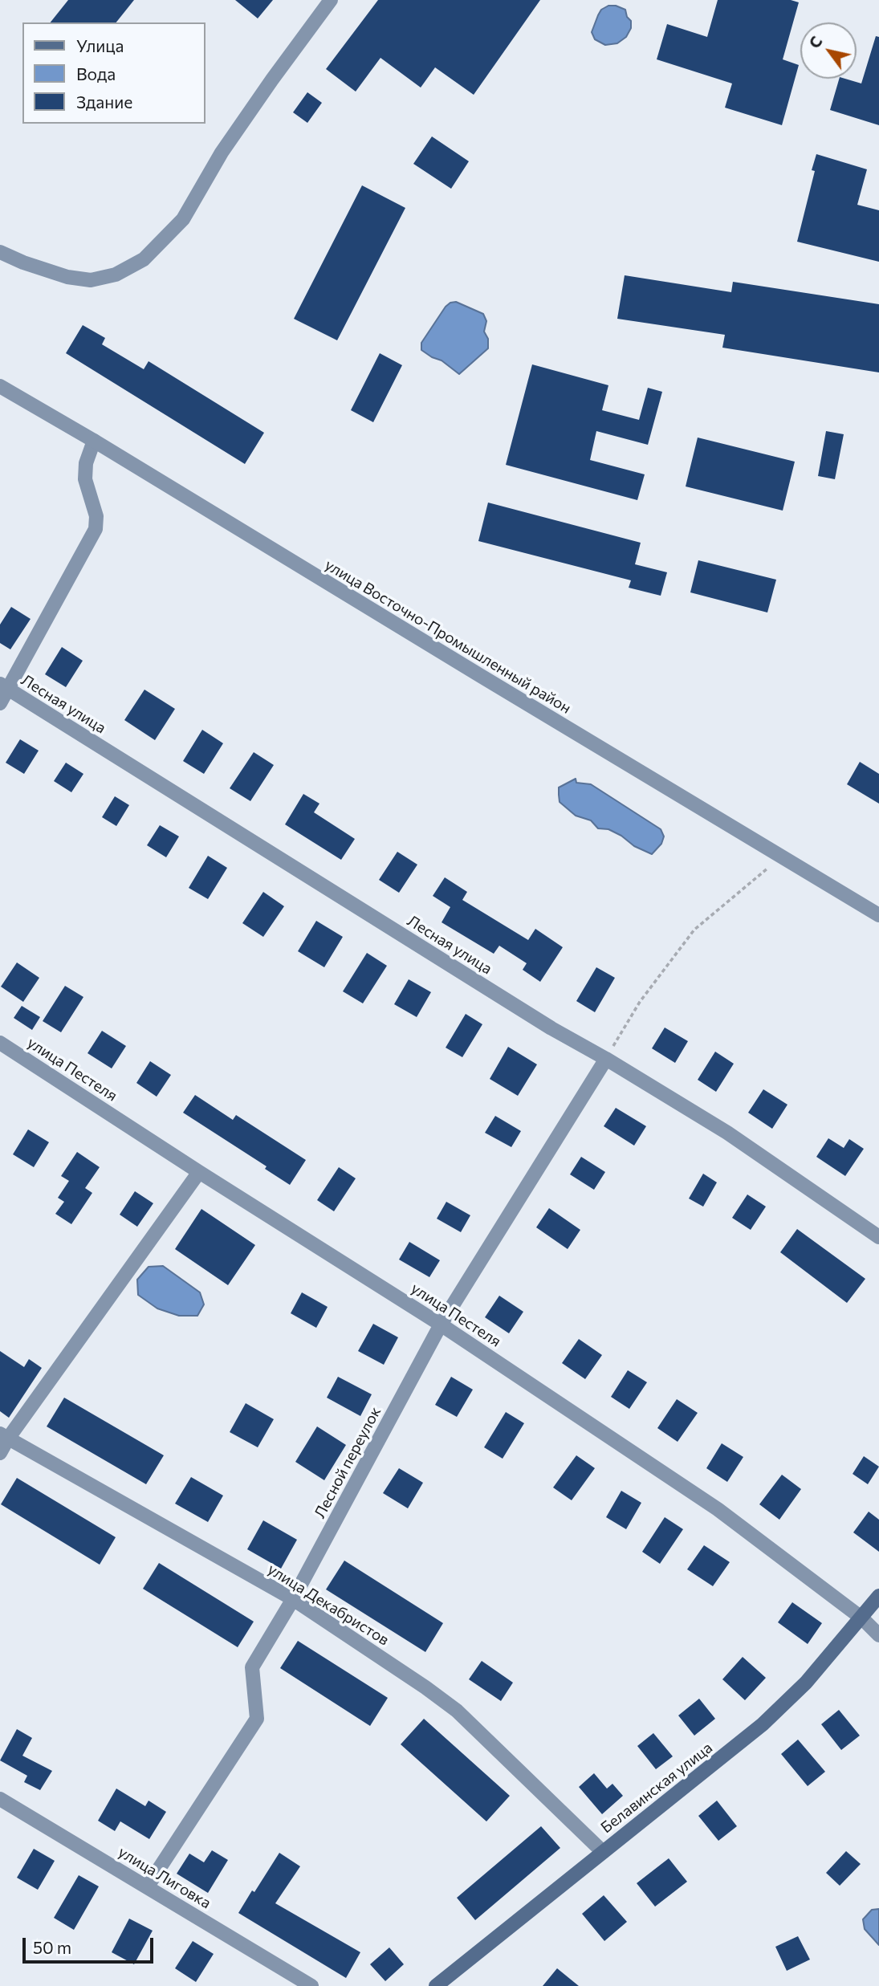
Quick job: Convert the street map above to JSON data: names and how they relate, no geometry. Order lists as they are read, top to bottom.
{
  "streets": {
    "main road": ["Белавинская улица"],
    "street": [
      "улица Восточно-Промышленный район",
      "Лесная улица",
      "улица Пестеля",
      "Лесной переулок",
      "улица Декабристов",
      "улица Лиговка"
    ]
  },
  "crossings": [
    ["Лесная улица", "Лесной переулок"],
    ["улица Пестеля", "Лесной переулок"],
    ["улица Пестеля", "Белавинская улица"],
    ["Лесной переулок", "улица Декабристов"],
    ["Лесной переулок", "улица Лиговка"],
    ["улица Декабристов", "Белавинская улица"]
  ],
  "legend": ["Улица", "Вода", "Здание"],
  "scale_bar": "50 m",
  "north": "top left"
}
